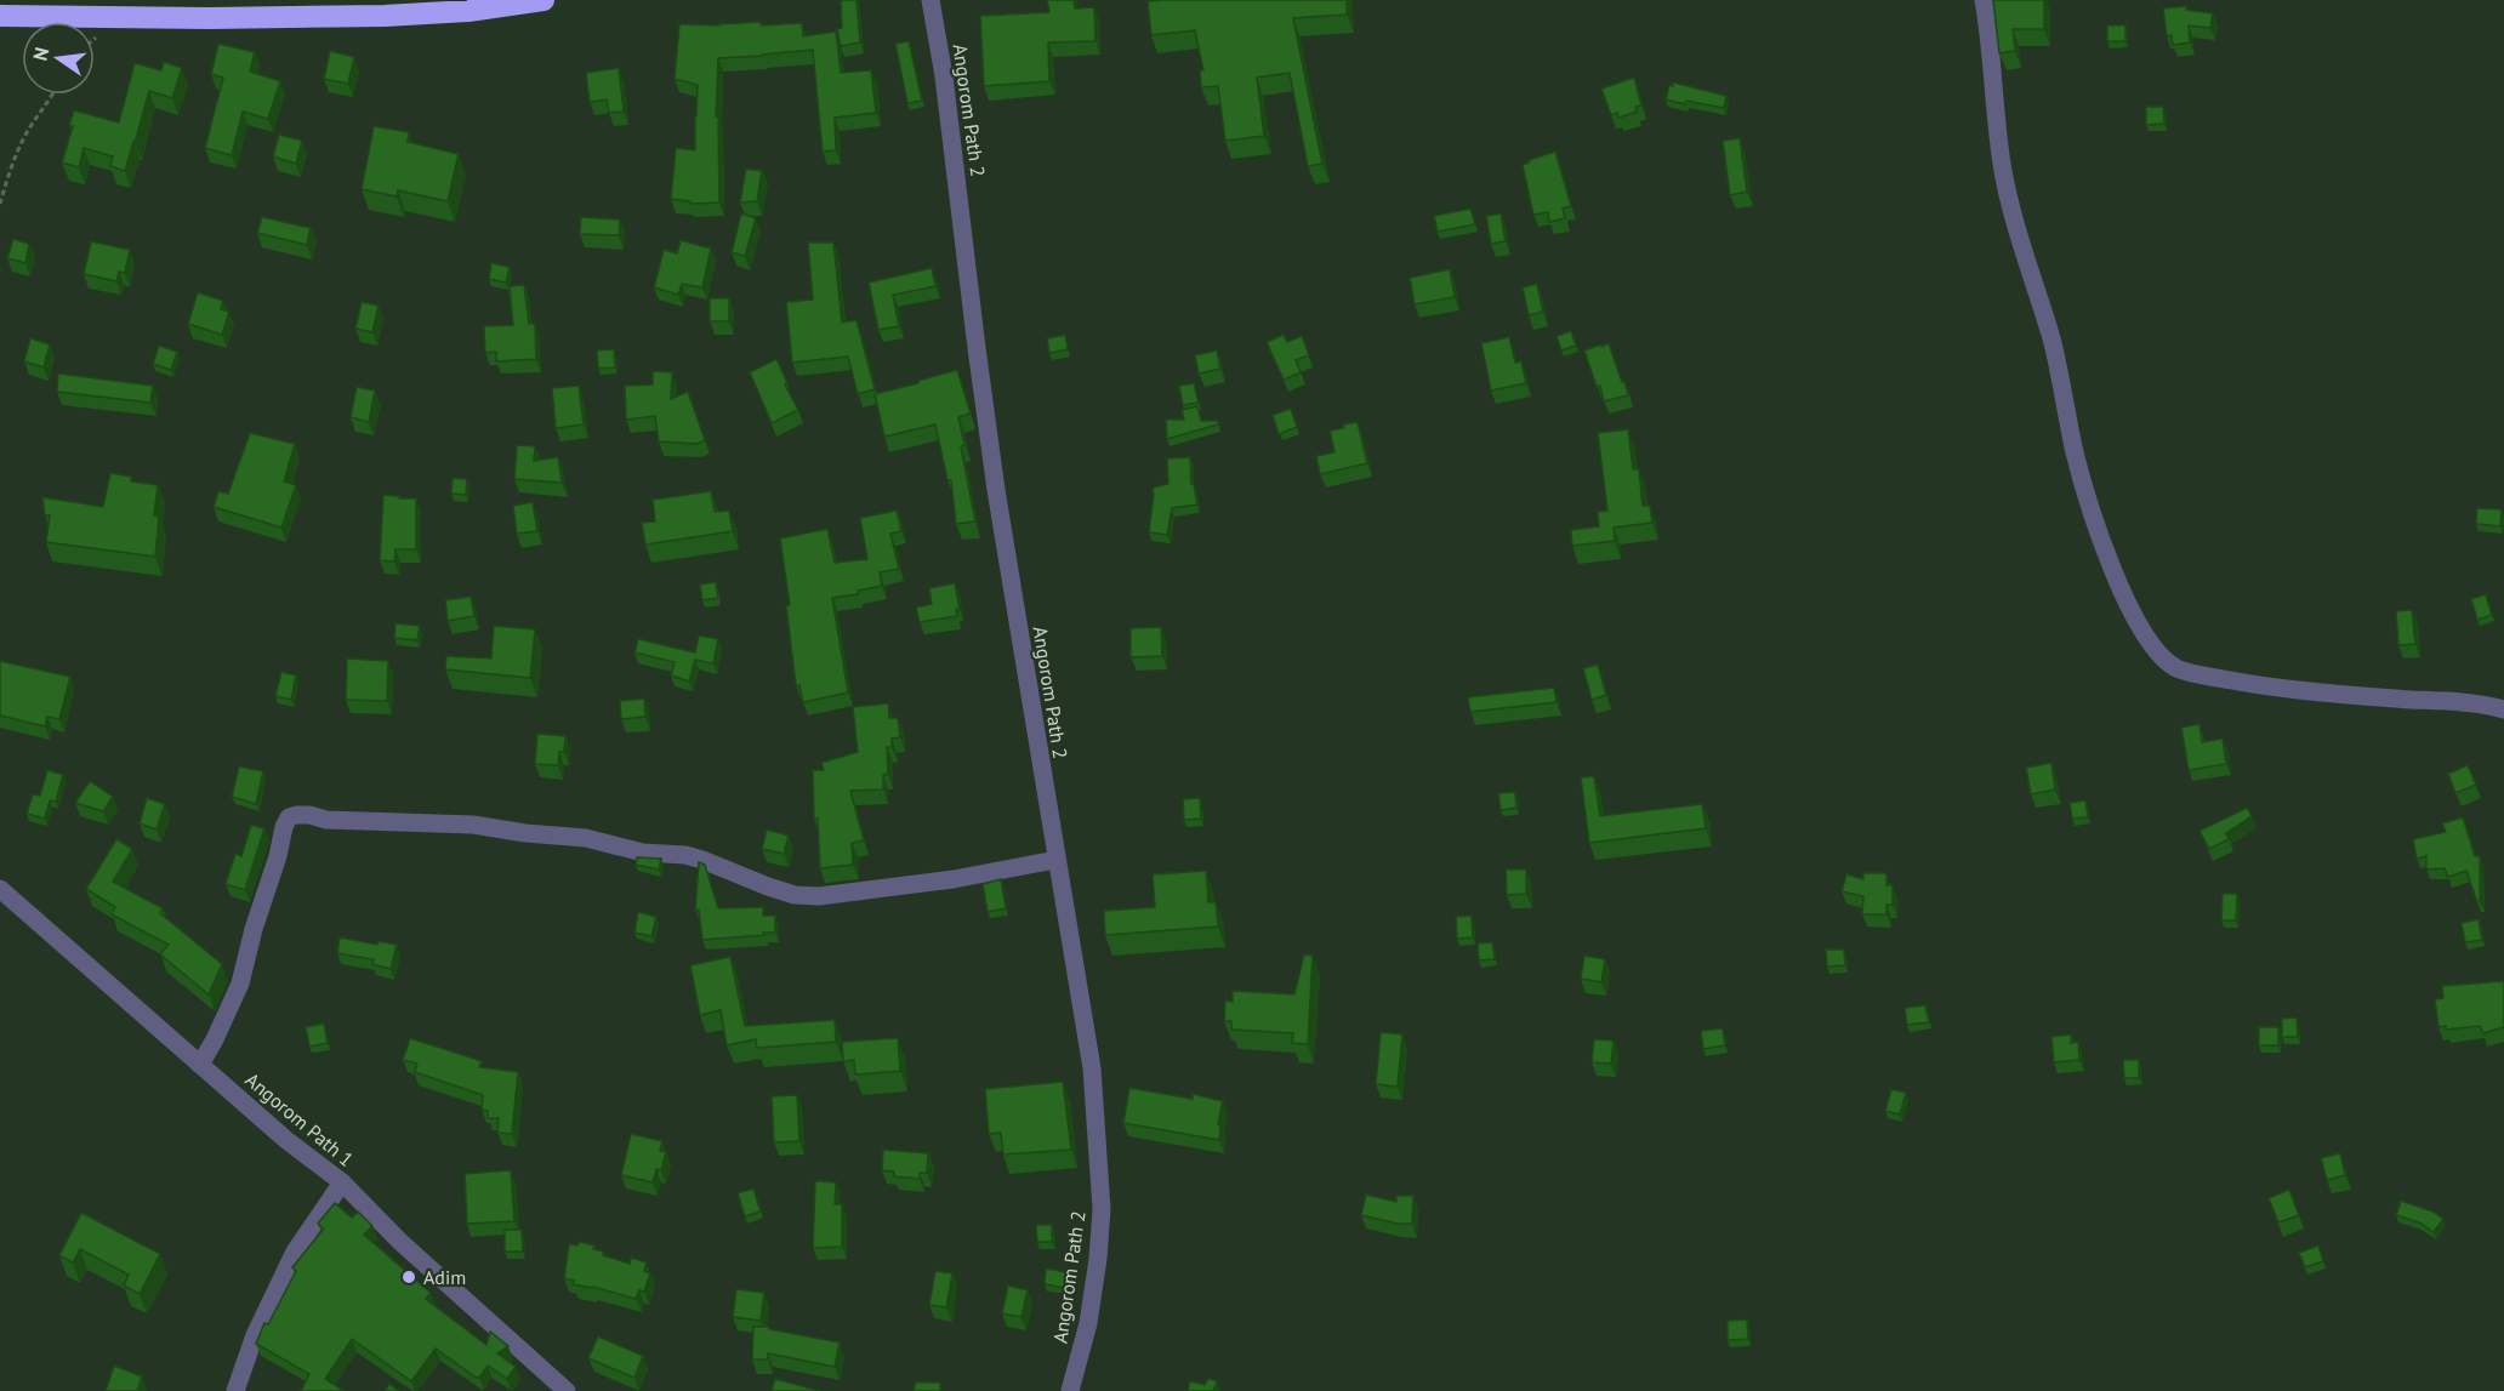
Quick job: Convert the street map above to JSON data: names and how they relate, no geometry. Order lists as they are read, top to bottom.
{
  "streets": {
    "street": ["Angorom Path 2", "Angorom Path 1"]
  },
  "places": ["Adim"],
  "north": "left"
}
